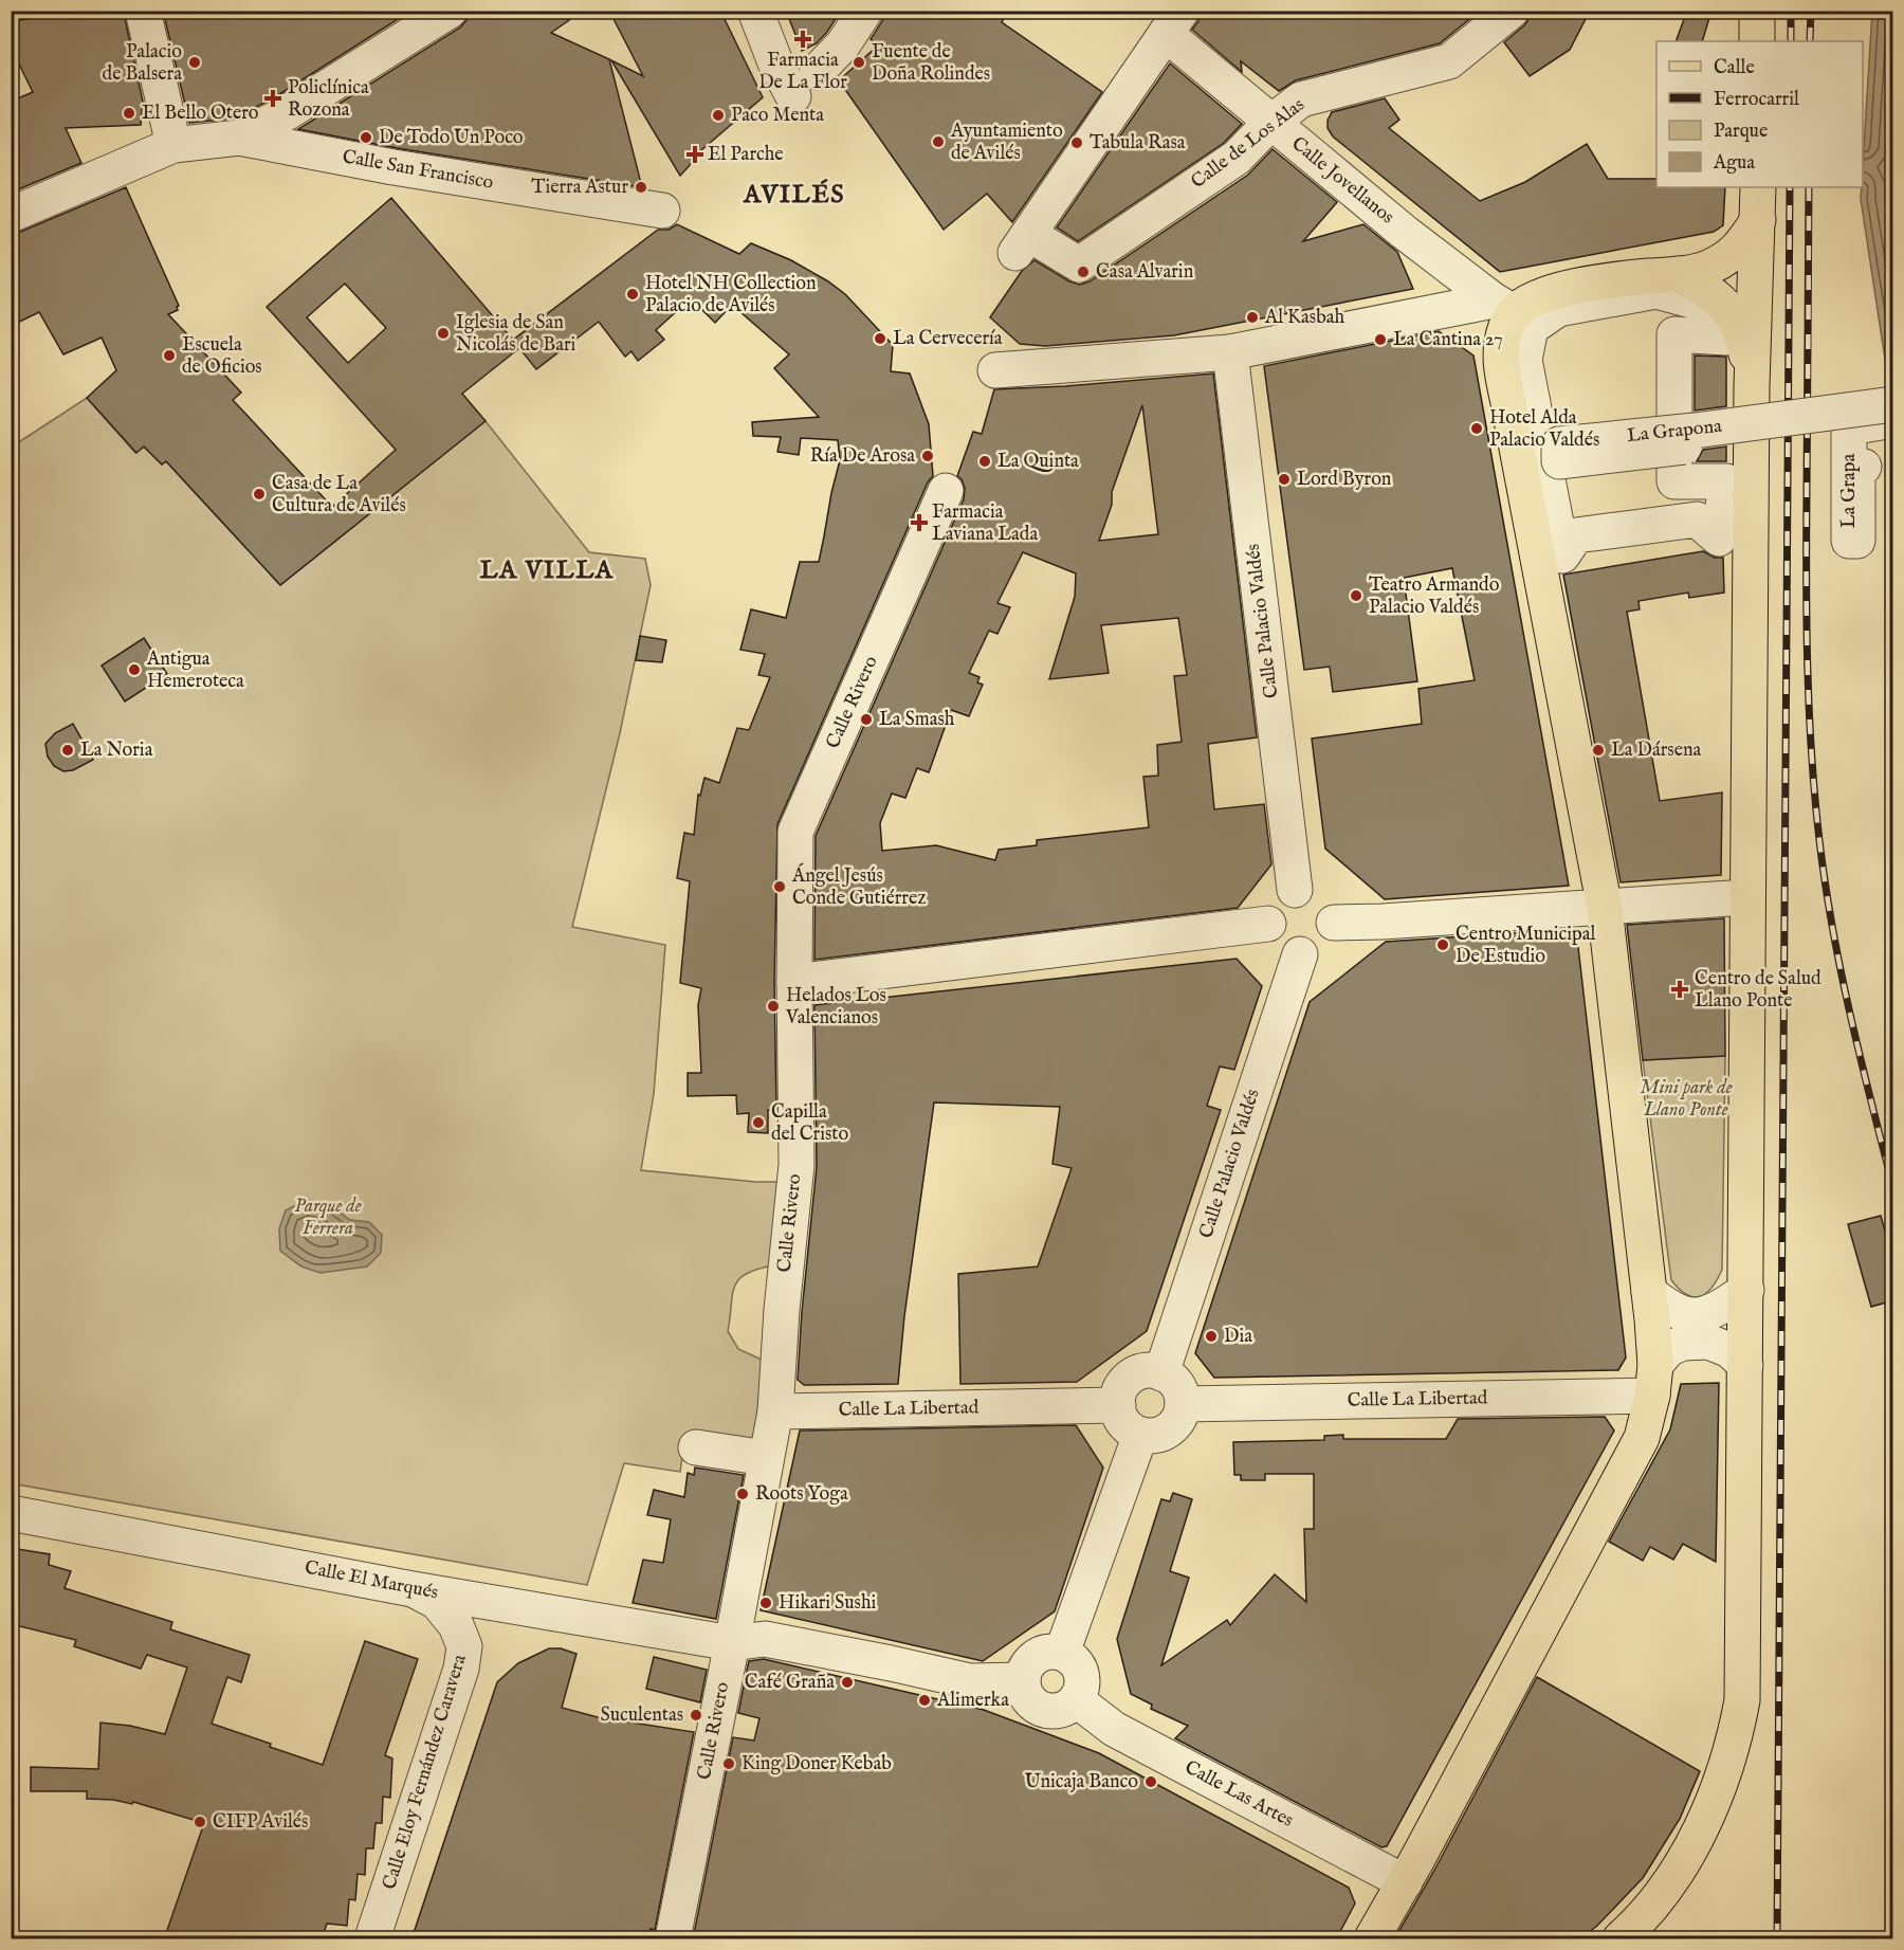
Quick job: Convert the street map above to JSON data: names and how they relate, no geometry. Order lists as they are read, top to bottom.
{
  "streets": {
    "street": [
      "Calle de Los Alas",
      "Calle San Francisco",
      "Calle Jovellanos",
      "La Grapona",
      "La Grapa",
      "Calle Palacio Valdés",
      "Calle Rivero",
      "Calle La Libertad",
      "Calle El Marqués",
      "Calle Eloy Fernández Caravera",
      "Calle Las Artes"
    ]
  },
  "crossings": [
    ["Calle de Los Alas", "Calle Jovellanos"],
    ["La Grapona", "La Grapa"],
    ["Calle Palacio Valdés", "Calle La Libertad"],
    ["Calle Rivero", "Calle La Libertad"],
    ["Calle Rivero", "Calle El Marqués"],
    ["Calle El Marqués", "Calle Eloy Fernández Caravera"]
  ],
  "districts": ["AVILÉS", "LA VILLA"],
  "parks": ["Mini park de Llano Ponte", "Parque de Ferrera"],
  "places": {
    "health": [
      "Farmacia De La Flor",
      "Policlínica Rozona",
      "El Parche",
      "Farmacia Laviana Lada",
      "Centro de Salud Llano Ponte"
    ],
    "other": [
      "Palacio de Balsera",
      "Fuente de Doña Rolindes",
      "El Bello Otero",
      "Paco Menta",
      "De Todo Un Poco",
      "Ayuntamiento de Avilés",
      "Tabula Rasa",
      "Tierra Astur",
      "Casa Alvarin",
      "Hotel NH Collection Palacio de Avilés",
      "Al Kasbah",
      "Iglesia de San Nicolás de Bari",
      "La Cervecería",
      "La Cantina 27",
      "Escuela de Oficios",
      "Hotel Alda Palacio Valdés",
      "Ría De Arosa",
      "La Quinta",
      "Lord Byron",
      "Casa de La Cultura de Avilés",
      "Teatro Armando Palacio Valdés",
      "Antigua Hemeroteca",
      "La Smash",
      "La Noria",
      "La Dársena",
      "Ángel Jesús Conde Gutiérrez",
      "Centro Municipal De Estudio",
      "Helados Los Valencianos",
      "Capilla del Cristo",
      "Dia",
      "Roots Yoga",
      "Hikari Sushi",
      "Café Graña",
      "Alimerka",
      "Suculentas",
      "King Doner Kebab",
      "Unicaja Banco",
      "CIFP Avilés"
    ]
  },
  "legend": [
    "Calle",
    "Ferrocarril",
    "Parque",
    "Agua"
  ]
}
